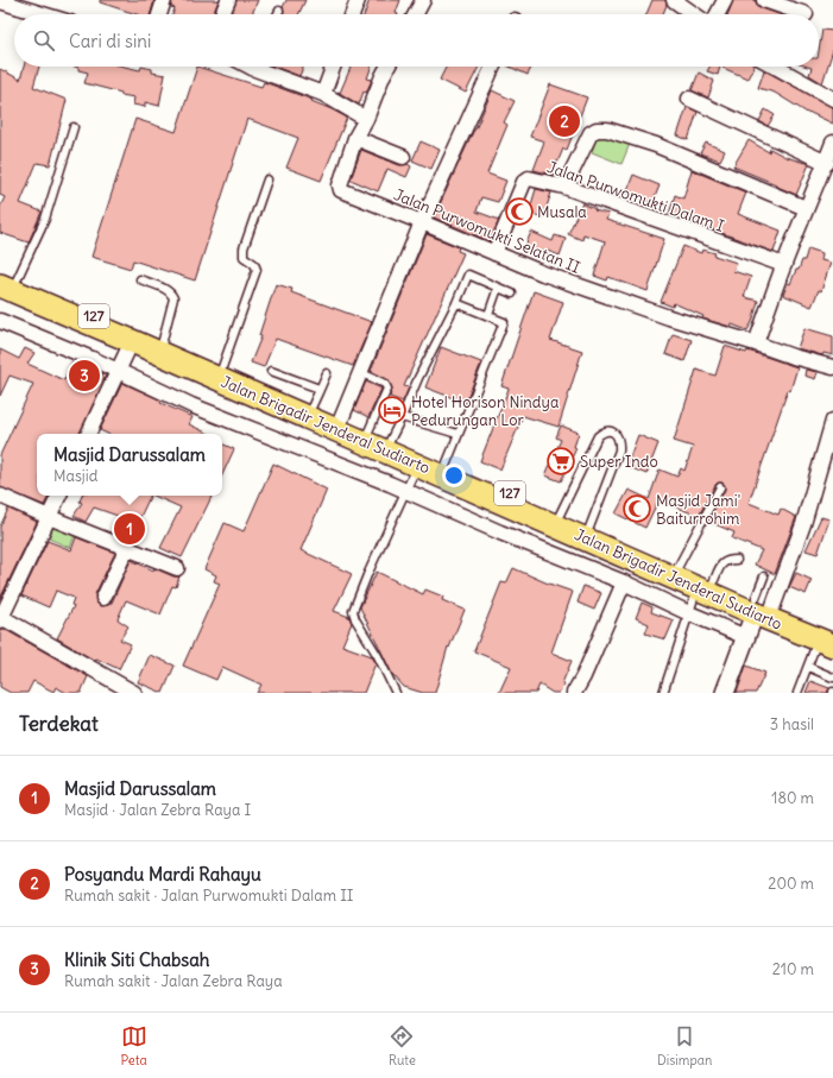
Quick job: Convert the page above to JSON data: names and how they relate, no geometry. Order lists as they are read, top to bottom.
{
  "streets": {
    "main road": ["127", "Jalan Brigadir Jenderal Sudiarto"],
    "street": ["Jalan Purwomukti Dalam I", "Jalan Purwomukti Selatan II"]
  },
  "crossings": [
    ["Jalan Purwomukti Dalam I", "Jalan Purwomukti Selatan II"]
  ],
  "places": {
    "mosque": ["Musala", "Masjid Jami' Baiturrohim"],
    "hotel": ["Hotel Horison Nindya Pedurungan Lor"],
    "supermarket": ["Super Indo"]
  },
  "page": {
    "search": "Cari di sini",
    "pins": ["2", "3", "1"],
    "popup": ["Masjid Darussalam", "Masjid"],
    "heading": ["Terdekat", "3 hasil"],
    "list": [
      {
        "mark": "1",
        "name": "Masjid Darussalam",
        "note": "Masjid · Jalan Zebra Raya I",
        "value": "180 m"
      },
      {
        "mark": "2",
        "name": "Posyandu Mardi Rahayu",
        "note": "Rumah sakit · Jalan Purwomukti Dalam II",
        "value": "200 m"
      },
      {
        "mark": "3",
        "name": "Klinik Siti Chabsah",
        "note": "Rumah sakit · Jalan Zebra Raya",
        "value": "210 m"
      }
    ],
    "nav": ["Peta", "Rute", "Disimpan"]
  }
}
